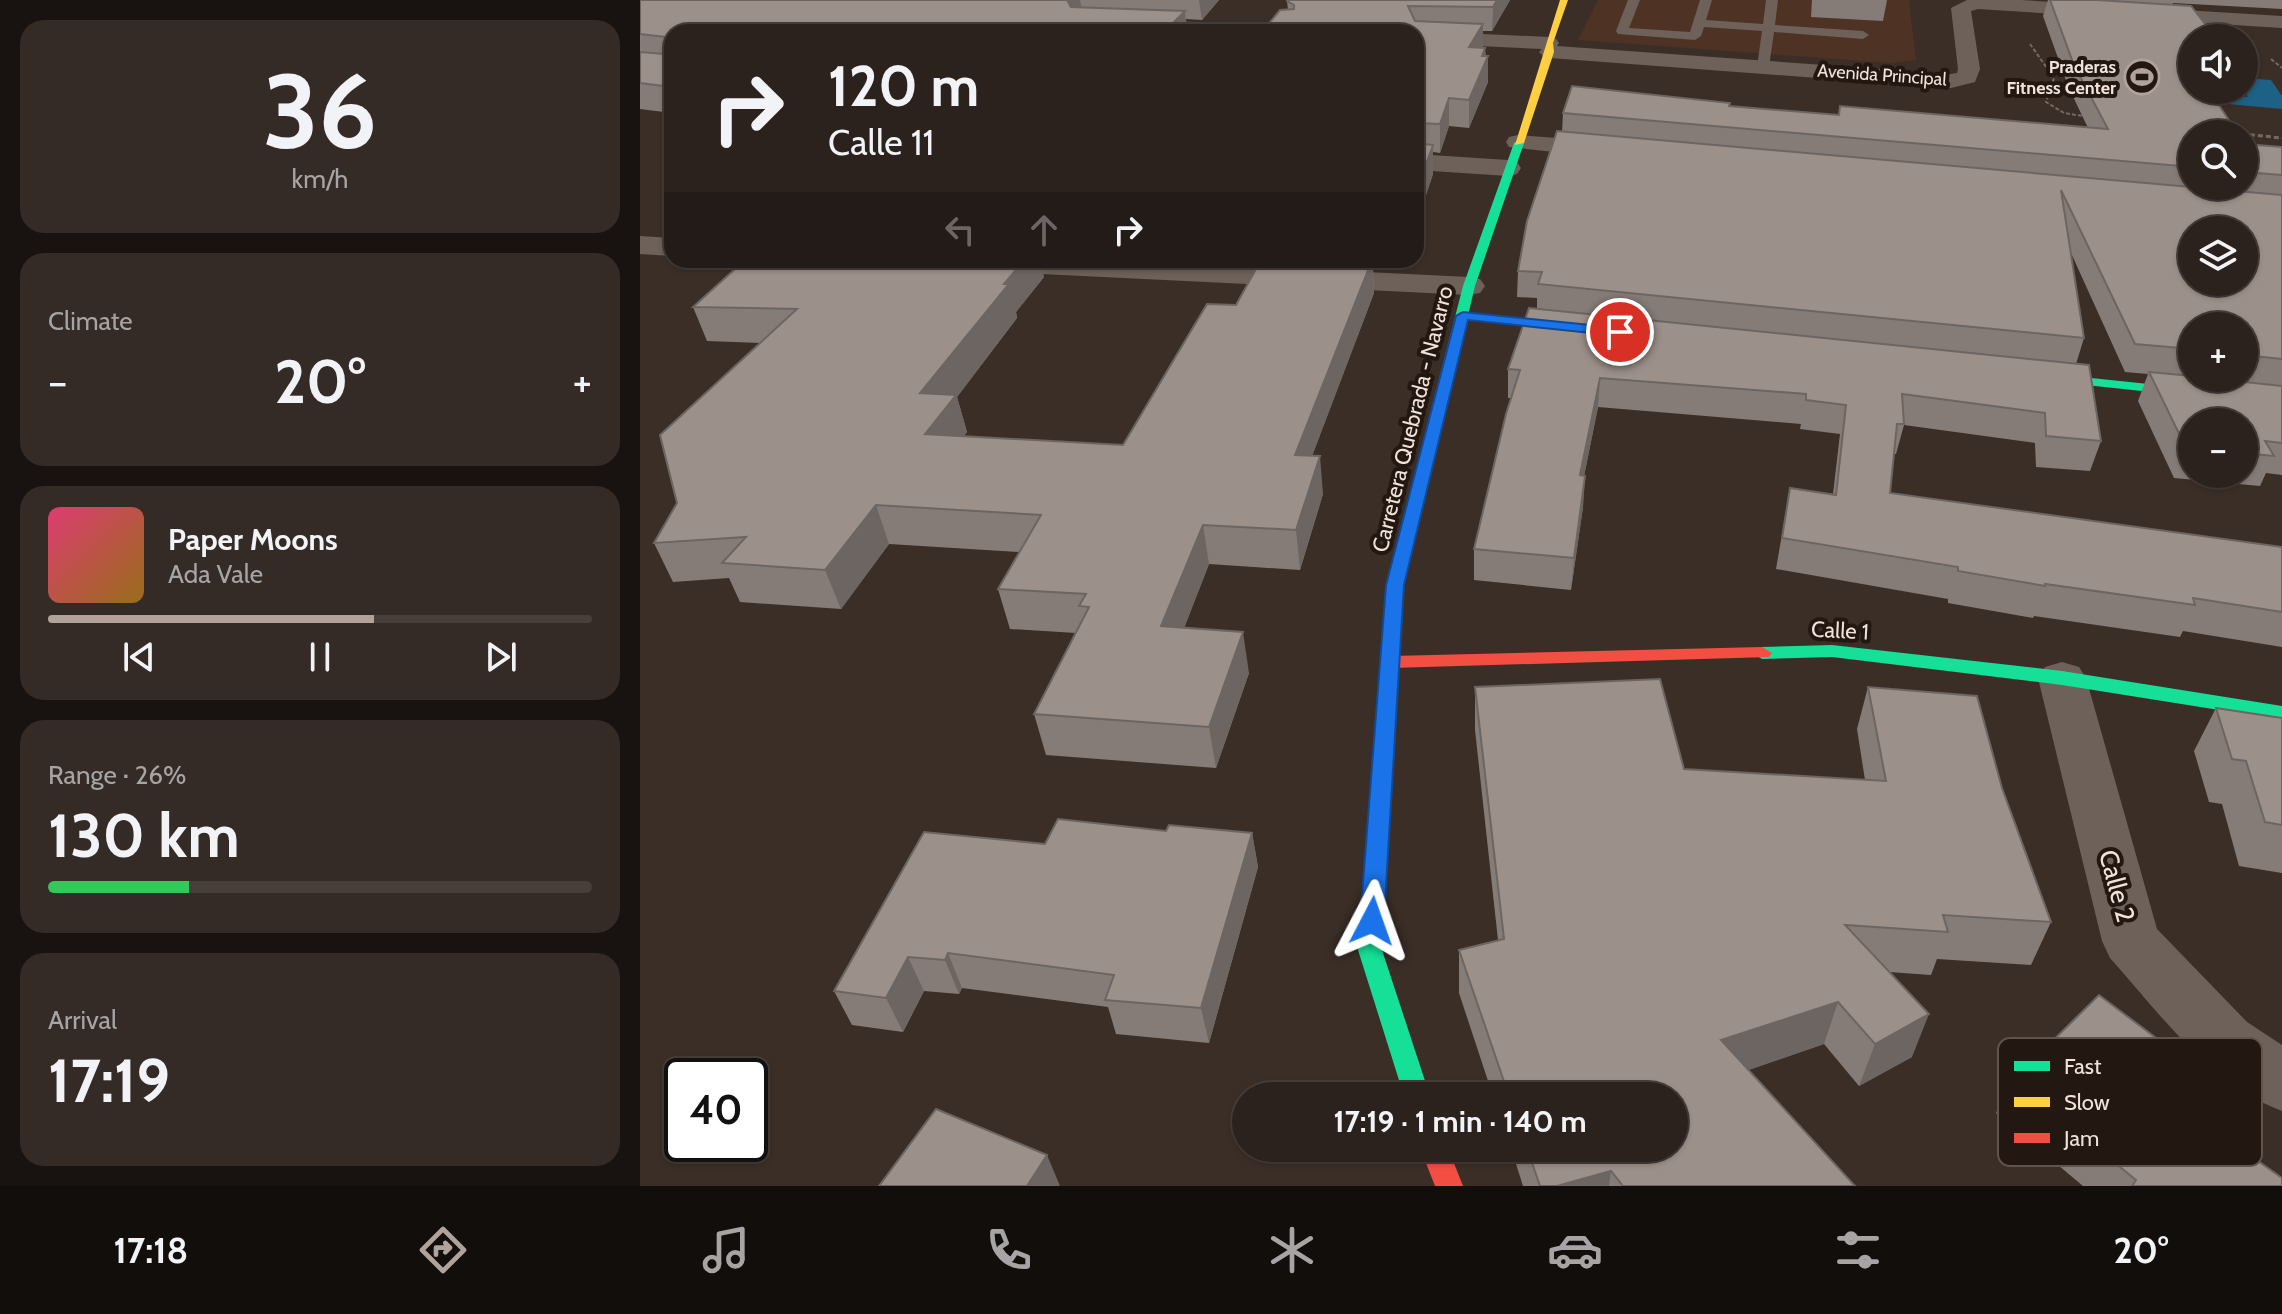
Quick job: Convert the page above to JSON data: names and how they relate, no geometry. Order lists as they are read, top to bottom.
{
  "streets": {
    "street": [
      "Avenida Principal",
      "Carretera Quebrada - Navarro",
      "Calle 1",
      "Calle 2"
    ]
  },
  "crossings": [
    ["Avenida Principal", "Carretera Quebrada - Navarro"],
    ["Carretera Quebrada - Navarro", "Calle 1"],
    ["Calle 1", "Calle 2"]
  ],
  "places": {
    "sports": ["Praderas Fitness Center"]
  },
  "legend": ["Fast", "Slow", "Jam"],
  "page": {
    "tile": [
      ["36", "km/h"],
      "Climate",
      ["Range · 26%", "130 km"],
      ["Arrival", "17:19"]
    ],
    "map_buttons": ["+", "−"],
    "turn": ["120 m", "Calle 11"],
    "heat": ["−", "20°", "+"],
    "song": ["Paper Moons", "Ada Vale"],
    "limit": "40",
    "trip": "17:19 · 1 min · 140 m",
    "tabs": ["17:18", "20°"]
  }
}
